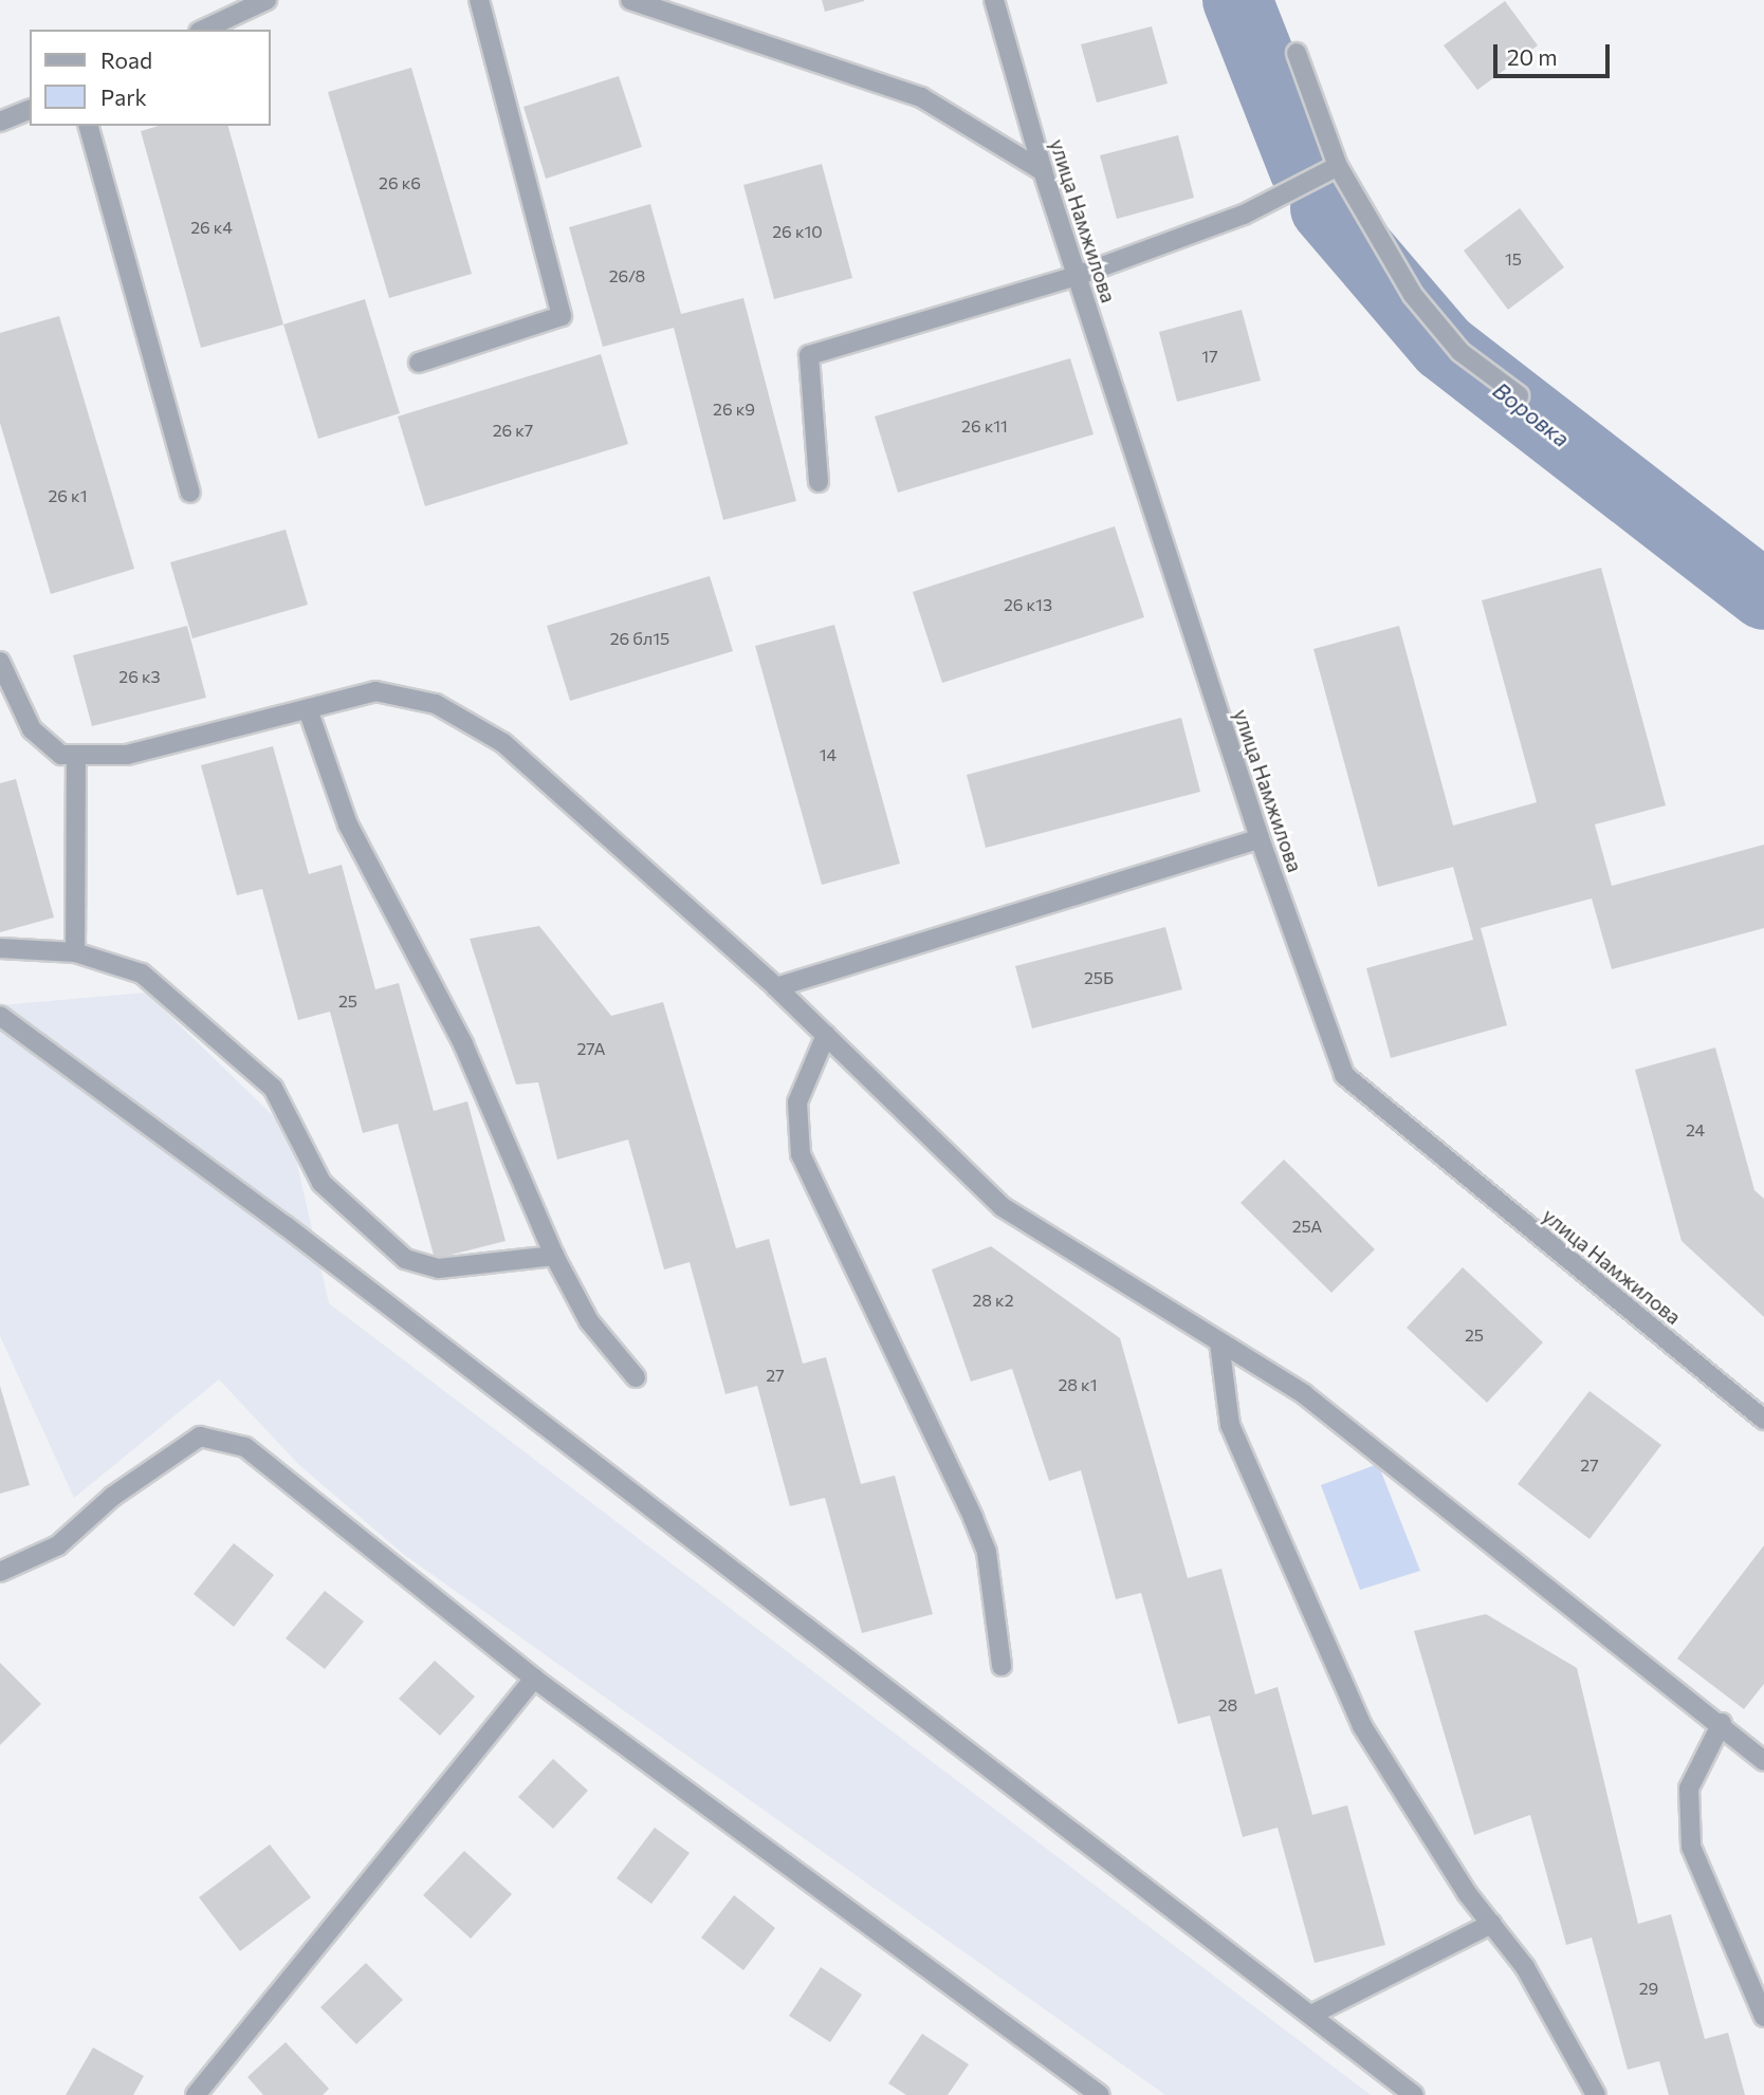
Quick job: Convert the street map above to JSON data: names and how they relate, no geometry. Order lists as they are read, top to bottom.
{
  "streets": {
    "street": ["улица Намжилова"]
  },
  "water": ["Воровка"],
  "house_numbers": [
    "26 к6",
    "26 к4",
    "26 к10",
    "15",
    "26/8",
    "17",
    "26 к9",
    "26 к11",
    "26 к7",
    "26 к1",
    "26 к13",
    "26 бл15",
    "26 к3",
    "14",
    "25Б",
    "25",
    "27А",
    "24",
    "25А",
    "28 к2",
    "25",
    "27",
    "28 к1",
    "27",
    "28",
    "29"
  ],
  "legend": ["Road", "Park"],
  "scale_bar": "20 m"
}
